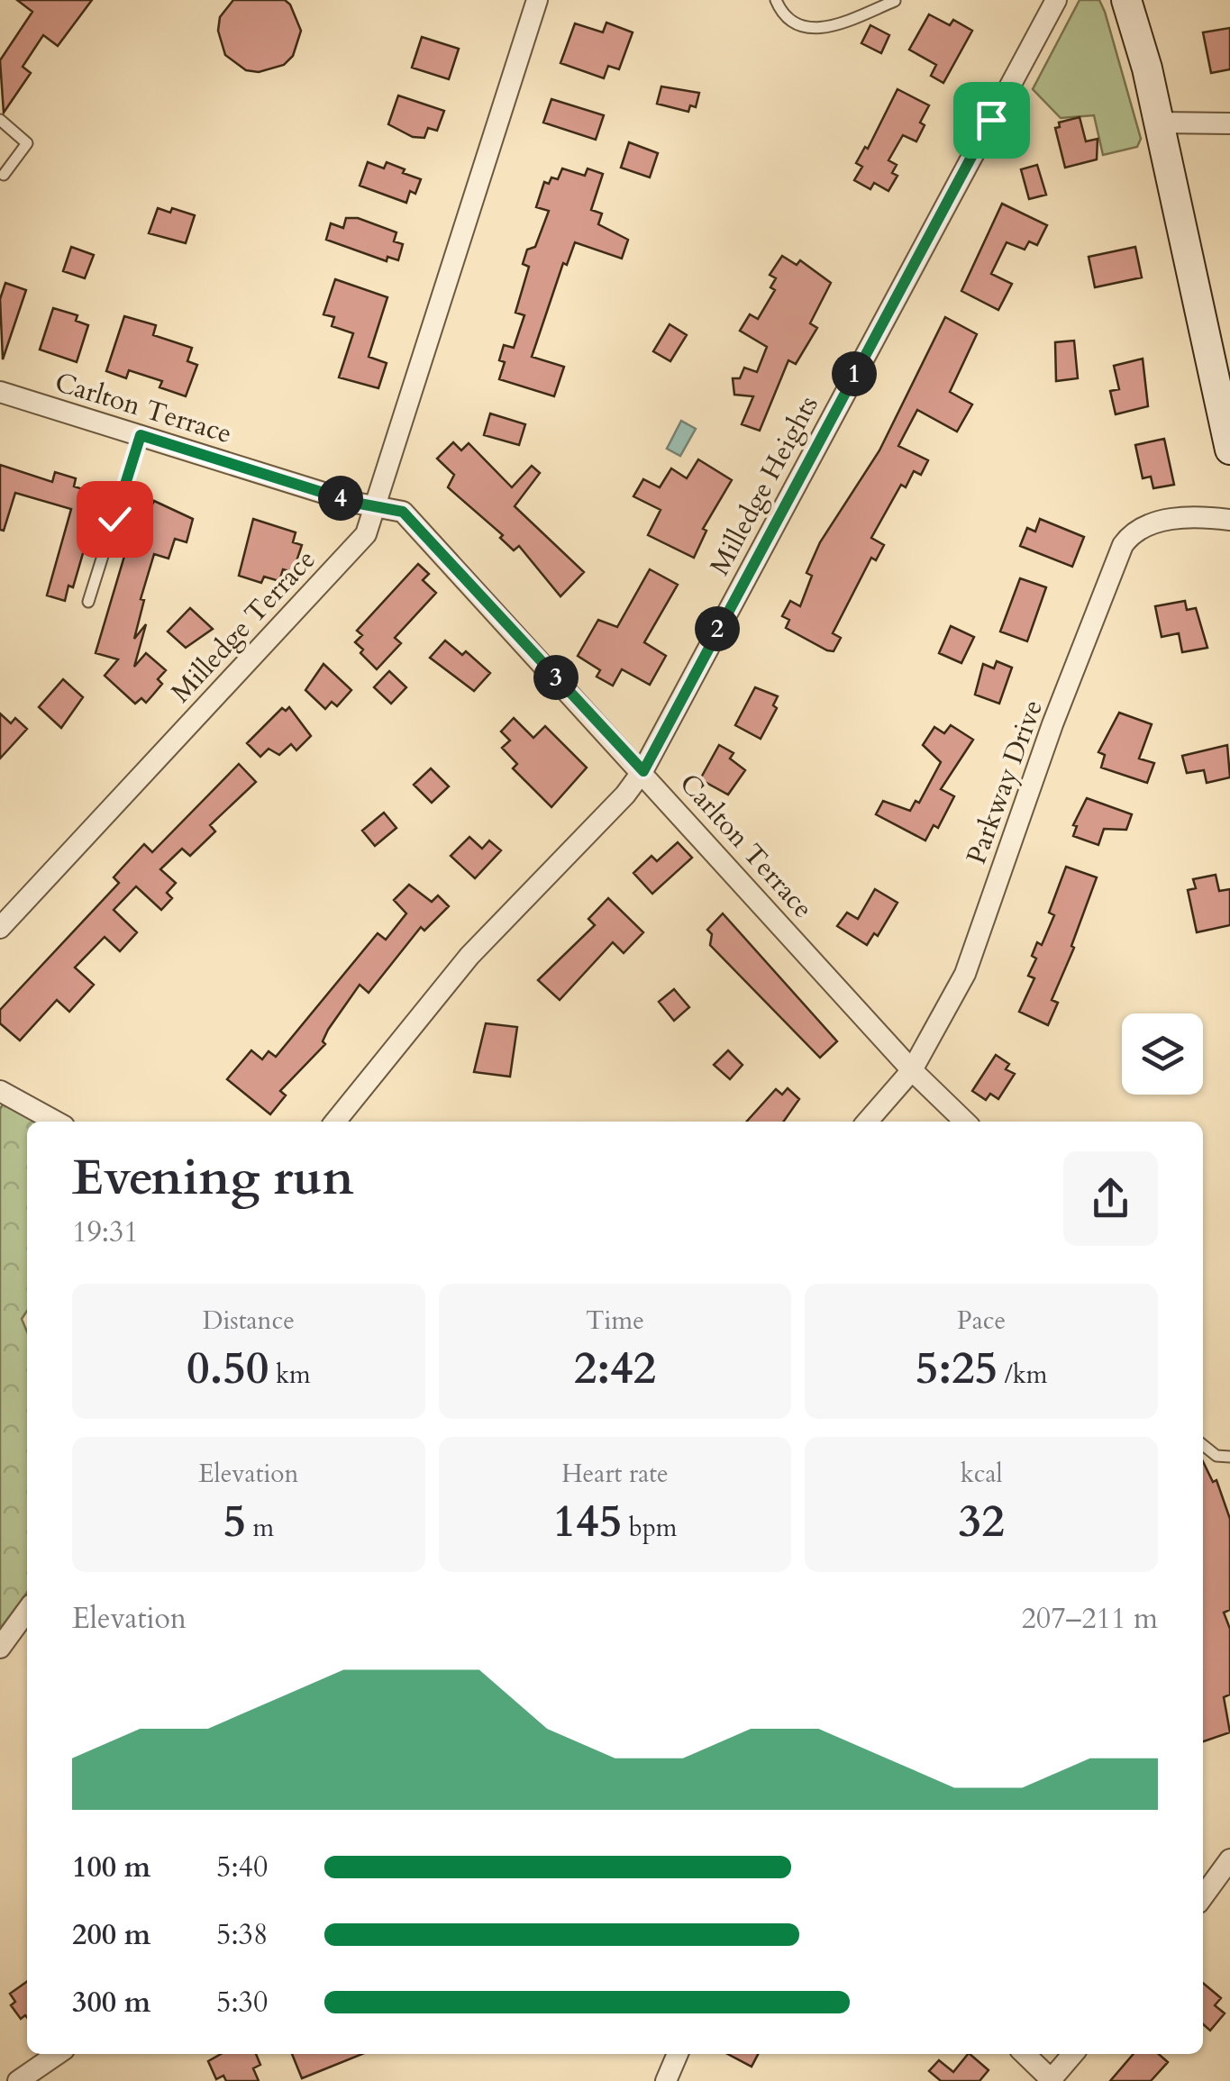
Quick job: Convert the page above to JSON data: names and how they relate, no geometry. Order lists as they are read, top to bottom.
{
  "streets": {
    "street": [
      "Carlton Terrace",
      "Milledge Heights",
      "Milledge Terrace",
      "Parkway Drive"
    ]
  },
  "crossings": [
    ["Carlton Terrace", "Milledge Heights"],
    ["Carlton Terrace", "Milledge Terrace"],
    ["Carlton Terrace", "Parkway Drive"]
  ],
  "page": {
    "pins": [
      "1",
      "4",
      "2",
      "3"
    ],
    "heading": ["Evening run", "19:31"],
    "stats": [
      ["Distance", "0.50 km"],
      ["Time", "2:42"],
      ["Pace", "5:25 /km"],
      ["Elevation", "5 m"],
      ["Heart rate", "145 bpm"],
      ["kcal", "32"]
    ],
    "chart": ["Elevation", "207–211 m"],
    "list": [
      {
        "name": "100 m",
        "note": "5:40"
      },
      {
        "name": "200 m",
        "note": "5:38"
      },
      {
        "name": "300 m",
        "note": "5:30"
      }
    ]
  }
}
